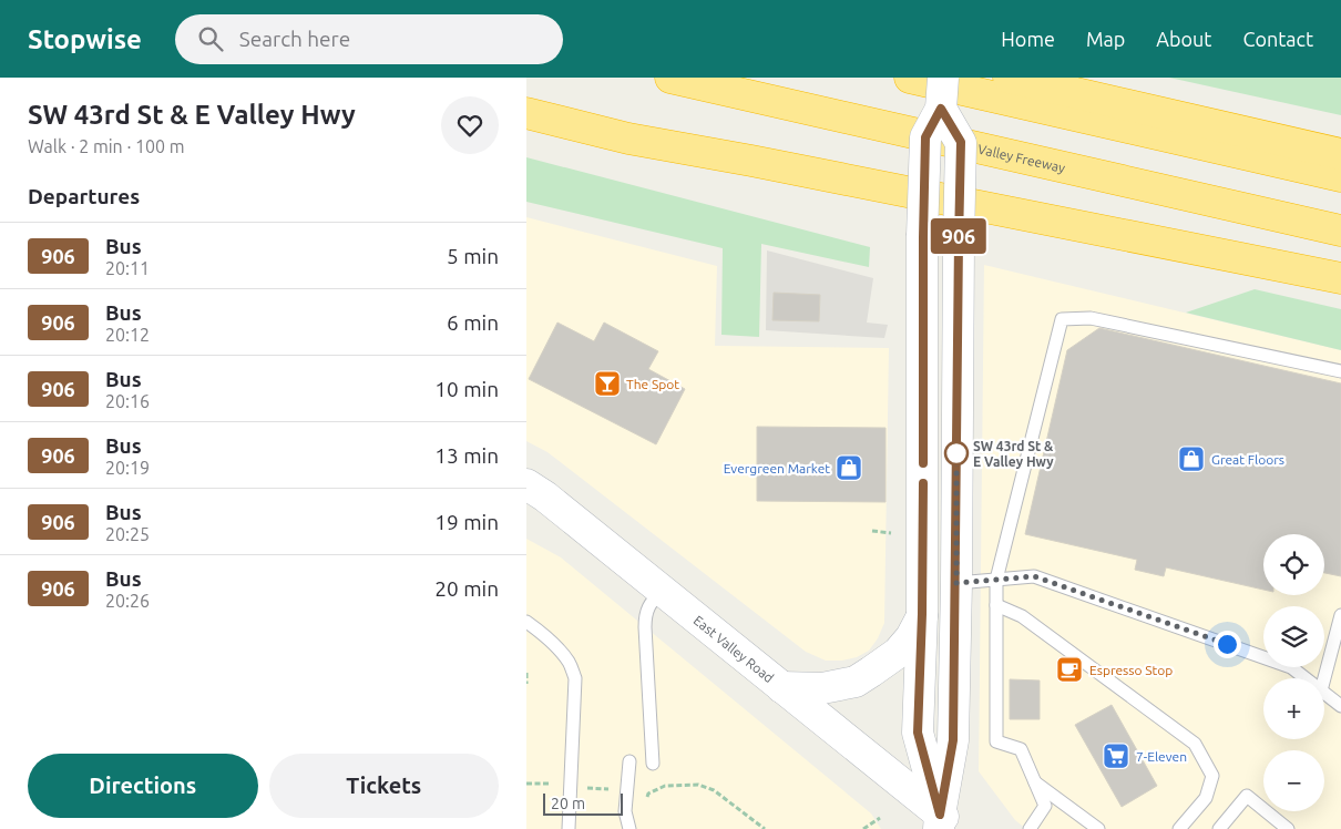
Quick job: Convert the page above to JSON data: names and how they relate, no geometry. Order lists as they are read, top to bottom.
{
  "streets": {
    "highway": ["Valley Freeway"],
    "main road": ["East Valley Road"]
  },
  "places": {
    "bar": ["The Spot"],
    "other": ["SW 43rd St & E Valley Hwy"],
    "shop": ["Great Floors", "Evergreen Market"],
    "cafe": ["Espresso Stop"],
    "supermarket": ["7-Eleven"]
  },
  "lines": ["bus line 906"],
  "scale_bar": "20 m",
  "page": {
    "header": "Stopwise",
    "search": "Search here",
    "nav": [
      "Home",
      "Map",
      "About",
      "Contact"
    ],
    "heading": [
      ["SW 43rd St & E Valley Hwy", "Walk · 2 min · 100 m"],
      "Departures"
    ],
    "on_map": "906",
    "list": [
      {
        "mark": "906",
        "name": "Bus",
        "note": "20:11",
        "value": "5 min"
      },
      {
        "mark": "906",
        "name": "Bus",
        "note": "20:12",
        "value": "6 min"
      },
      {
        "mark": "906",
        "name": "Bus",
        "note": "20:16",
        "value": "10 min"
      },
      {
        "mark": "906",
        "name": "Bus",
        "note": "20:19",
        "value": "13 min"
      },
      {
        "mark": "906",
        "name": "Bus",
        "note": "20:25",
        "value": "19 min"
      },
      {
        "mark": "906",
        "name": "Bus",
        "note": "20:26",
        "value": "20 min"
      }
    ],
    "map_buttons": ["+", "−"],
    "buttons": ["Directions", "Tickets"],
    "scale": "20 m"
  }
}
